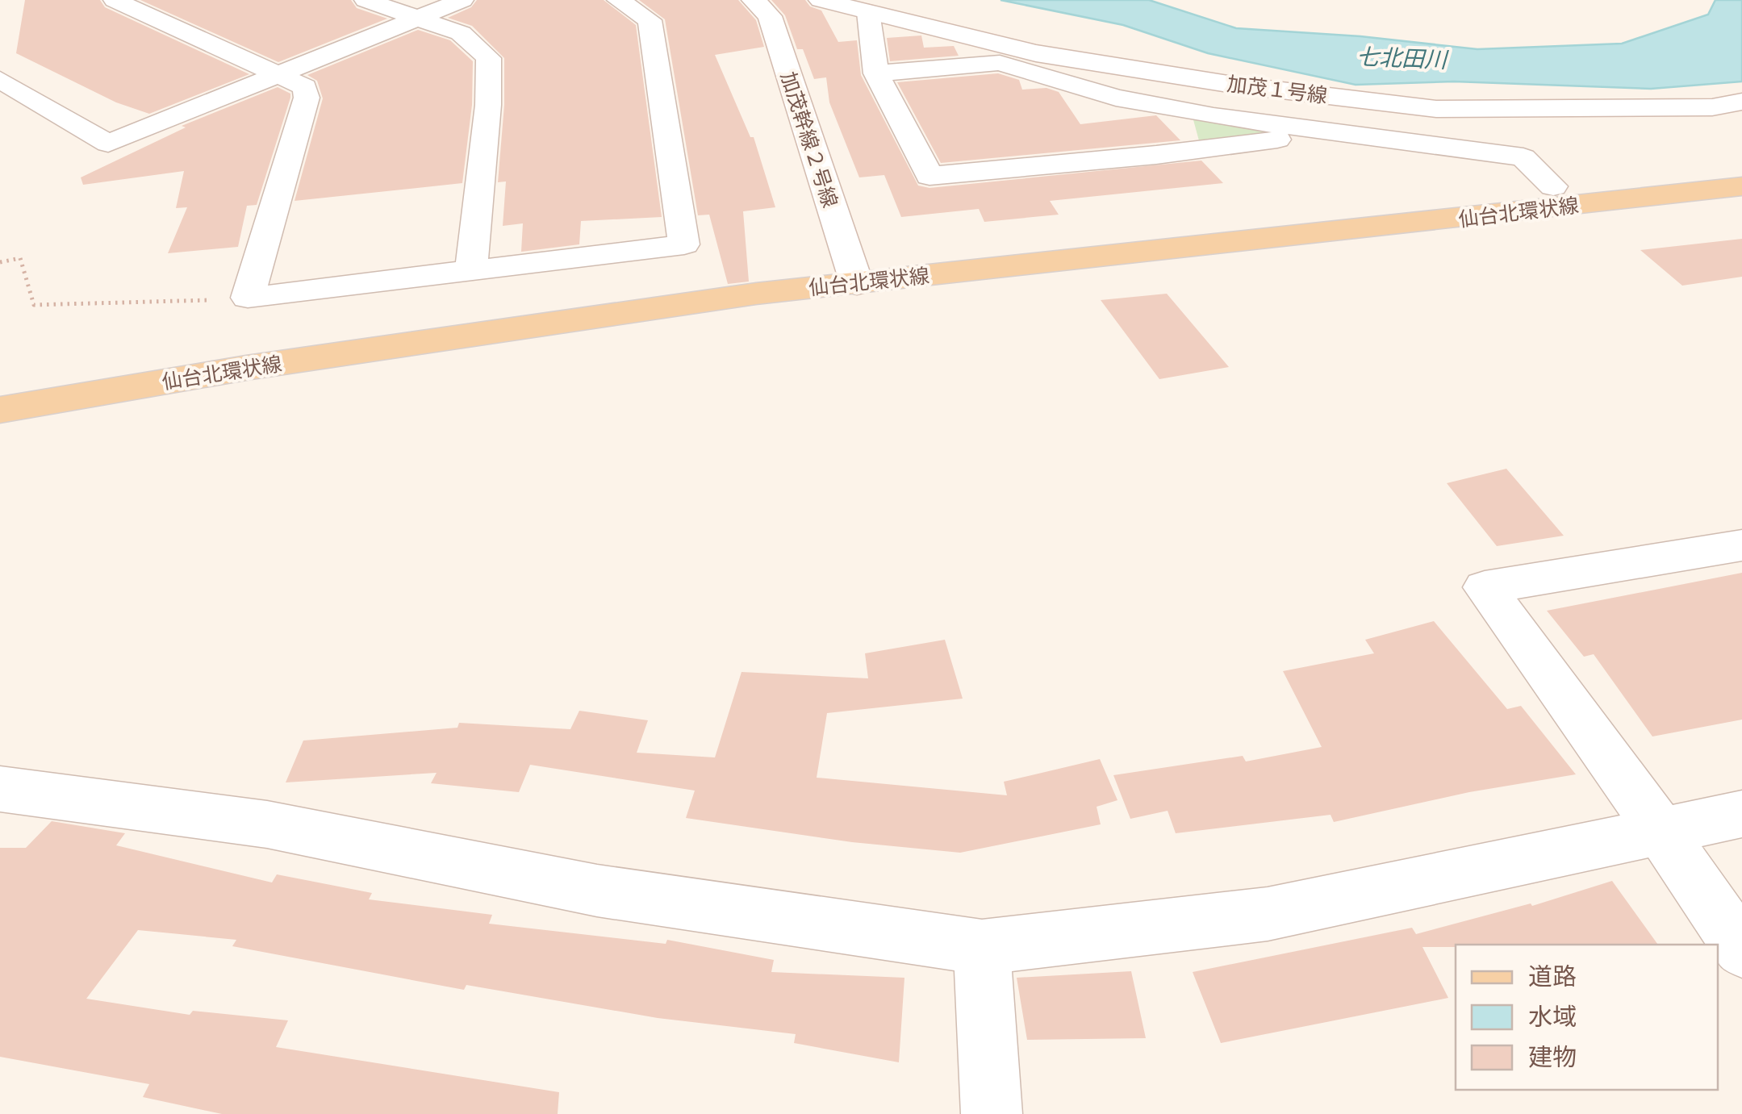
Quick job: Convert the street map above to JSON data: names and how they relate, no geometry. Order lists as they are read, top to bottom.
{
  "streets": {
    "main road": ["仙台北環状線"],
    "street": ["加茂１号線", "加茂幹線２号線"]
  },
  "crossings": [
    ["加茂幹線２号線", "仙台北環状線"]
  ],
  "water": ["七北田川"],
  "legend": ["道路", "水域", "建物"]
}
